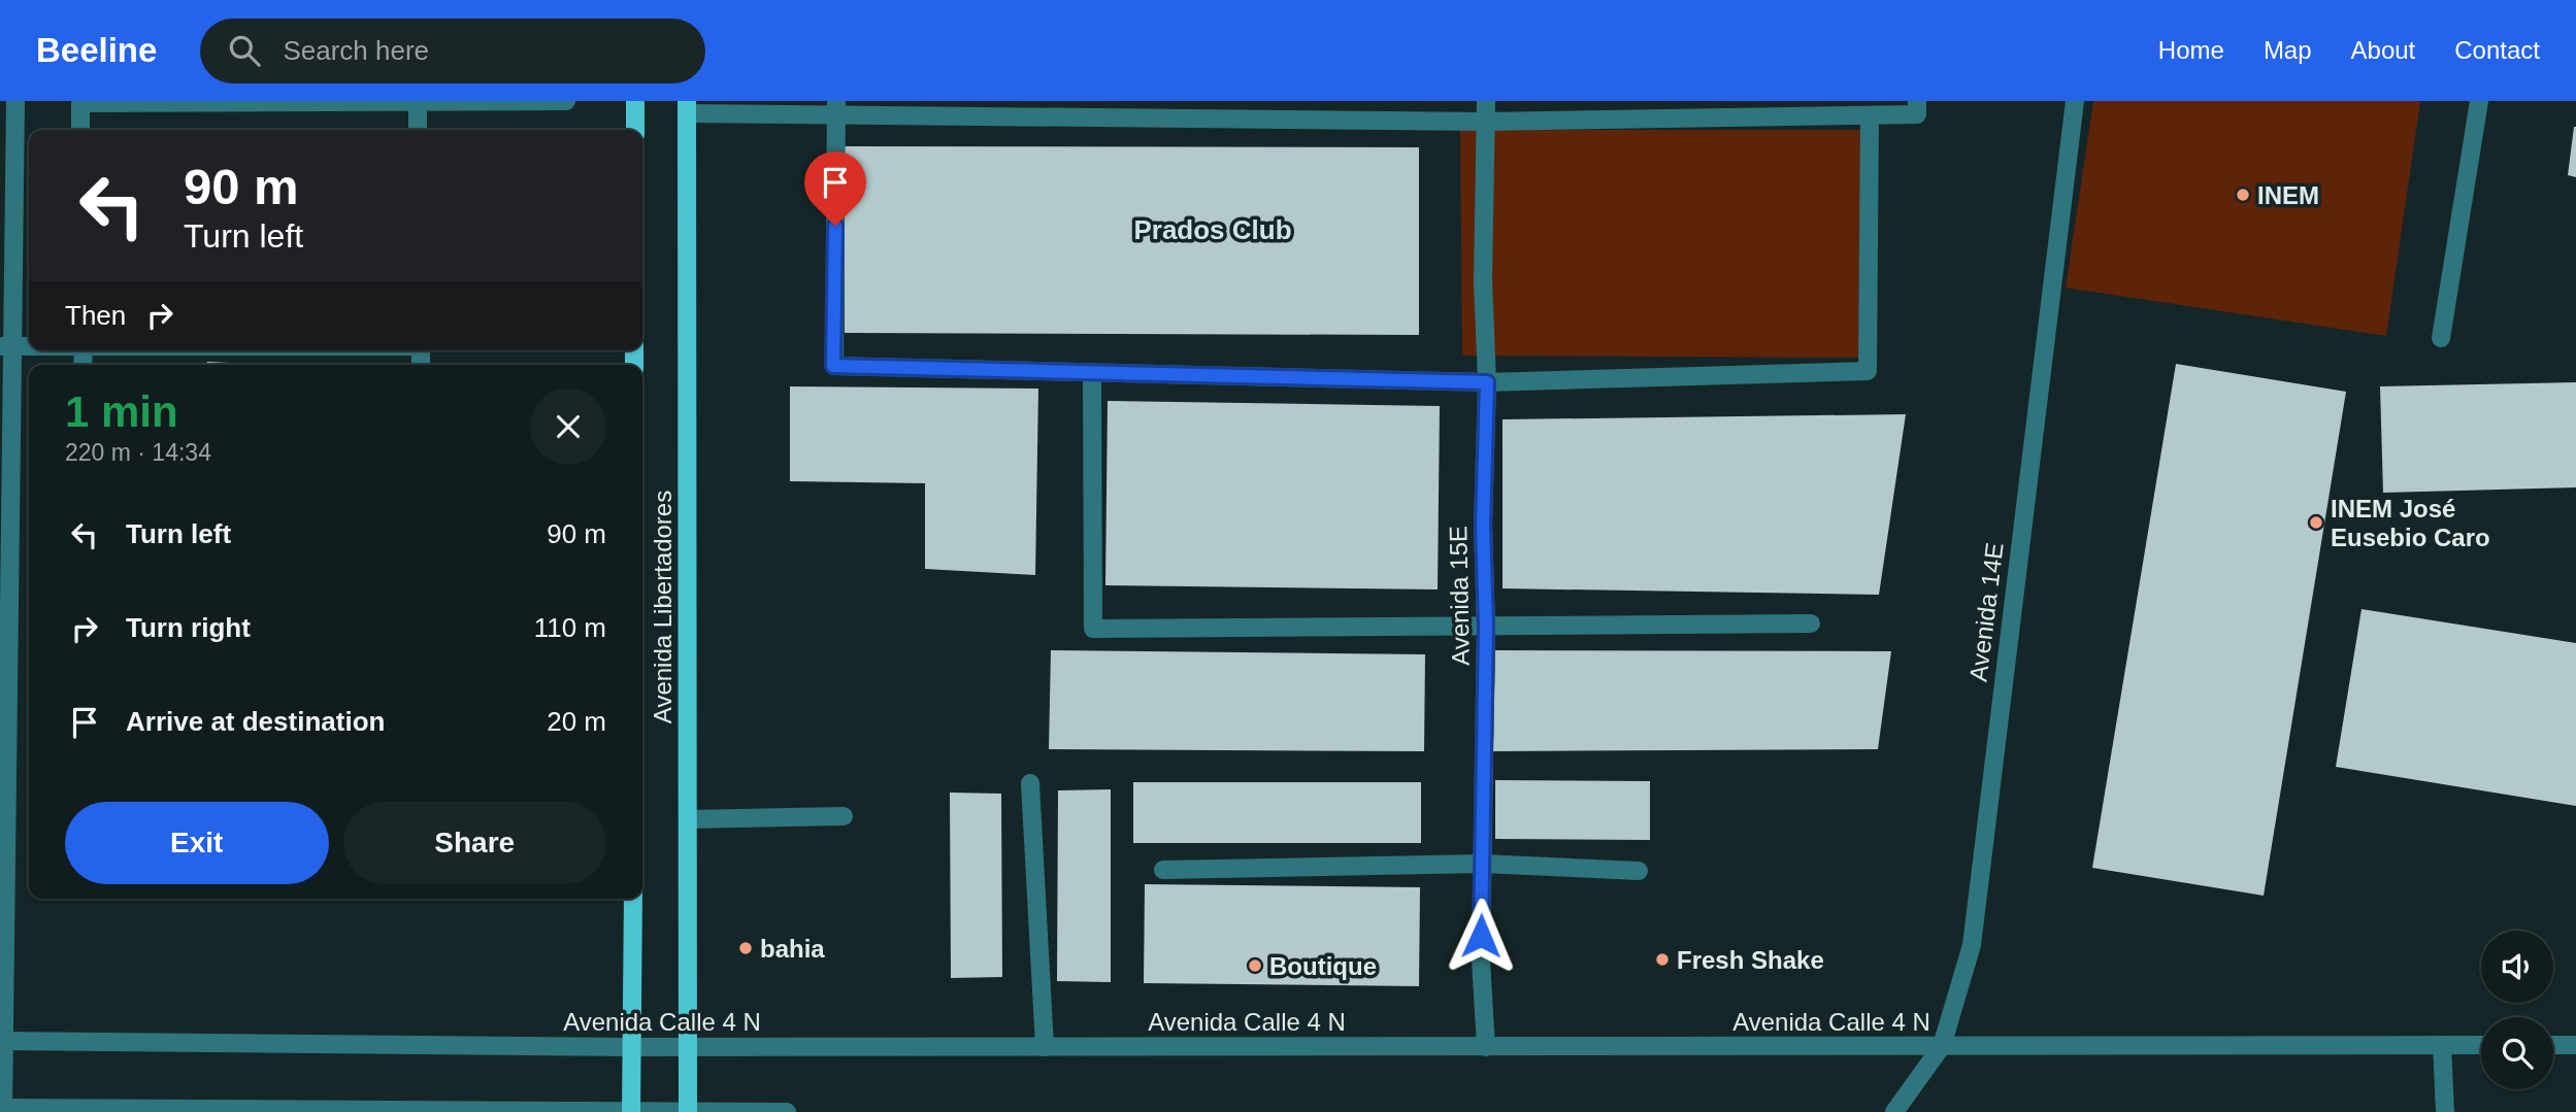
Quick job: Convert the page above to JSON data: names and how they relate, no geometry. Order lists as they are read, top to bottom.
{
  "streets": {
    "main road": ["Avenida Libertadores"],
    "street": ["Avenida 15E", "Avenida 14E", "Avenida Calle 4 N"]
  },
  "crossings": [
    ["Avenida 15E", "Avenida Calle 4 N"],
    ["Avenida Libertadores", "Avenida Calle 4 N"],
    ["Avenida 14E", "Avenida Calle 4 N"]
  ],
  "districts": ["Prados Club"],
  "places": [
    "INEM",
    "INEM José Eusebio Caro",
    "bahia",
    "Fresh Shake",
    "Boutique"
  ],
  "page": {
    "header": "Beeline",
    "search": "Search here",
    "nav": [
      "Home",
      "Map",
      "About",
      "Contact"
    ],
    "turn": ["90 m", "Turn left"],
    "then": "Then",
    "heading": ["1 min", "220 m · 14:34"],
    "list": [
      {
        "name": "Turn left",
        "value": "90 m"
      },
      {
        "name": "Turn right",
        "value": "110 m"
      },
      {
        "name": "Arrive at destination",
        "value": "20 m"
      }
    ],
    "buttons": ["Exit", "Share"]
  }
}
